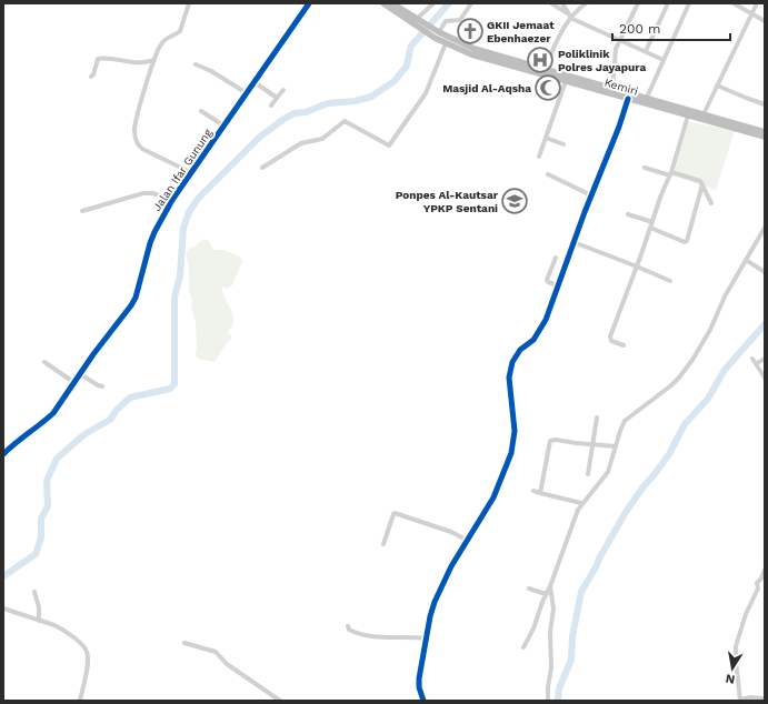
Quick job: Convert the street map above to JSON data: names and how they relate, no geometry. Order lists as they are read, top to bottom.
{
  "streets": {
    "highway": ["Kemiri"],
    "street": ["Jalan Ifar Gunung"]
  },
  "places": {
    "church": ["GKII Jemaat Ebenhaezer"],
    "hospital": ["Poliklinik Polres Jayapura"],
    "mosque": ["Masjid Al-Aqsha"],
    "school or university": ["Ponpes Al-Kautsar YPKP Sentani"]
  },
  "scale_bar": "200 m",
  "north": "bottom"
}
